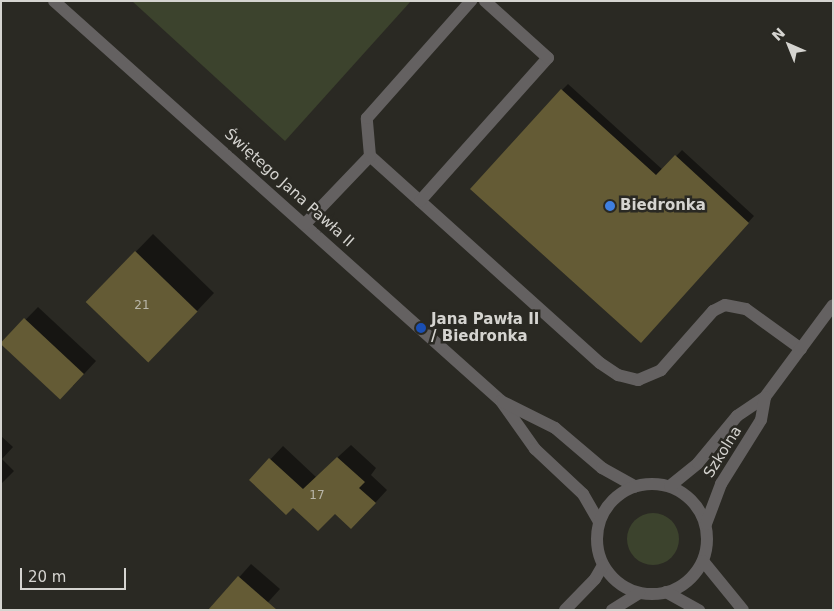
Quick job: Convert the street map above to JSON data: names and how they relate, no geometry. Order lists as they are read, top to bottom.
{
  "streets": {
    "street": ["Świętego Jana Pawła II", "Szkolna"]
  },
  "crossings": [
    ["Świętego Jana Pawła II", "Szkolna"]
  ],
  "places": ["Biedronka", "Jana Pawła II / Biedronka"],
  "house_numbers": ["21", "17"],
  "scale_bar": "20 m",
  "north": "top left"
}
